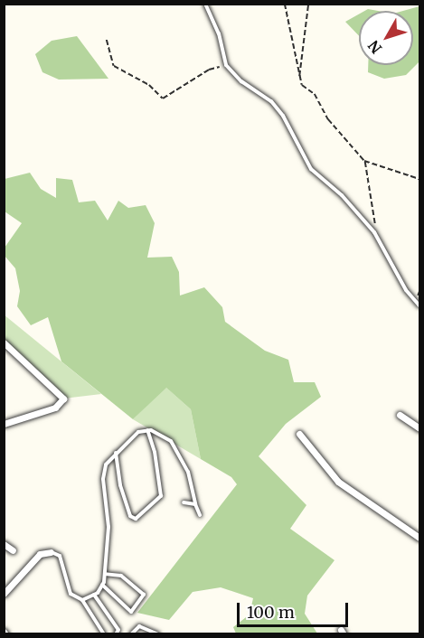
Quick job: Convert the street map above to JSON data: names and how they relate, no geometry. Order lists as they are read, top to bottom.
{
  "scale_bar": "100 m",
  "north": "bottom left"
}
